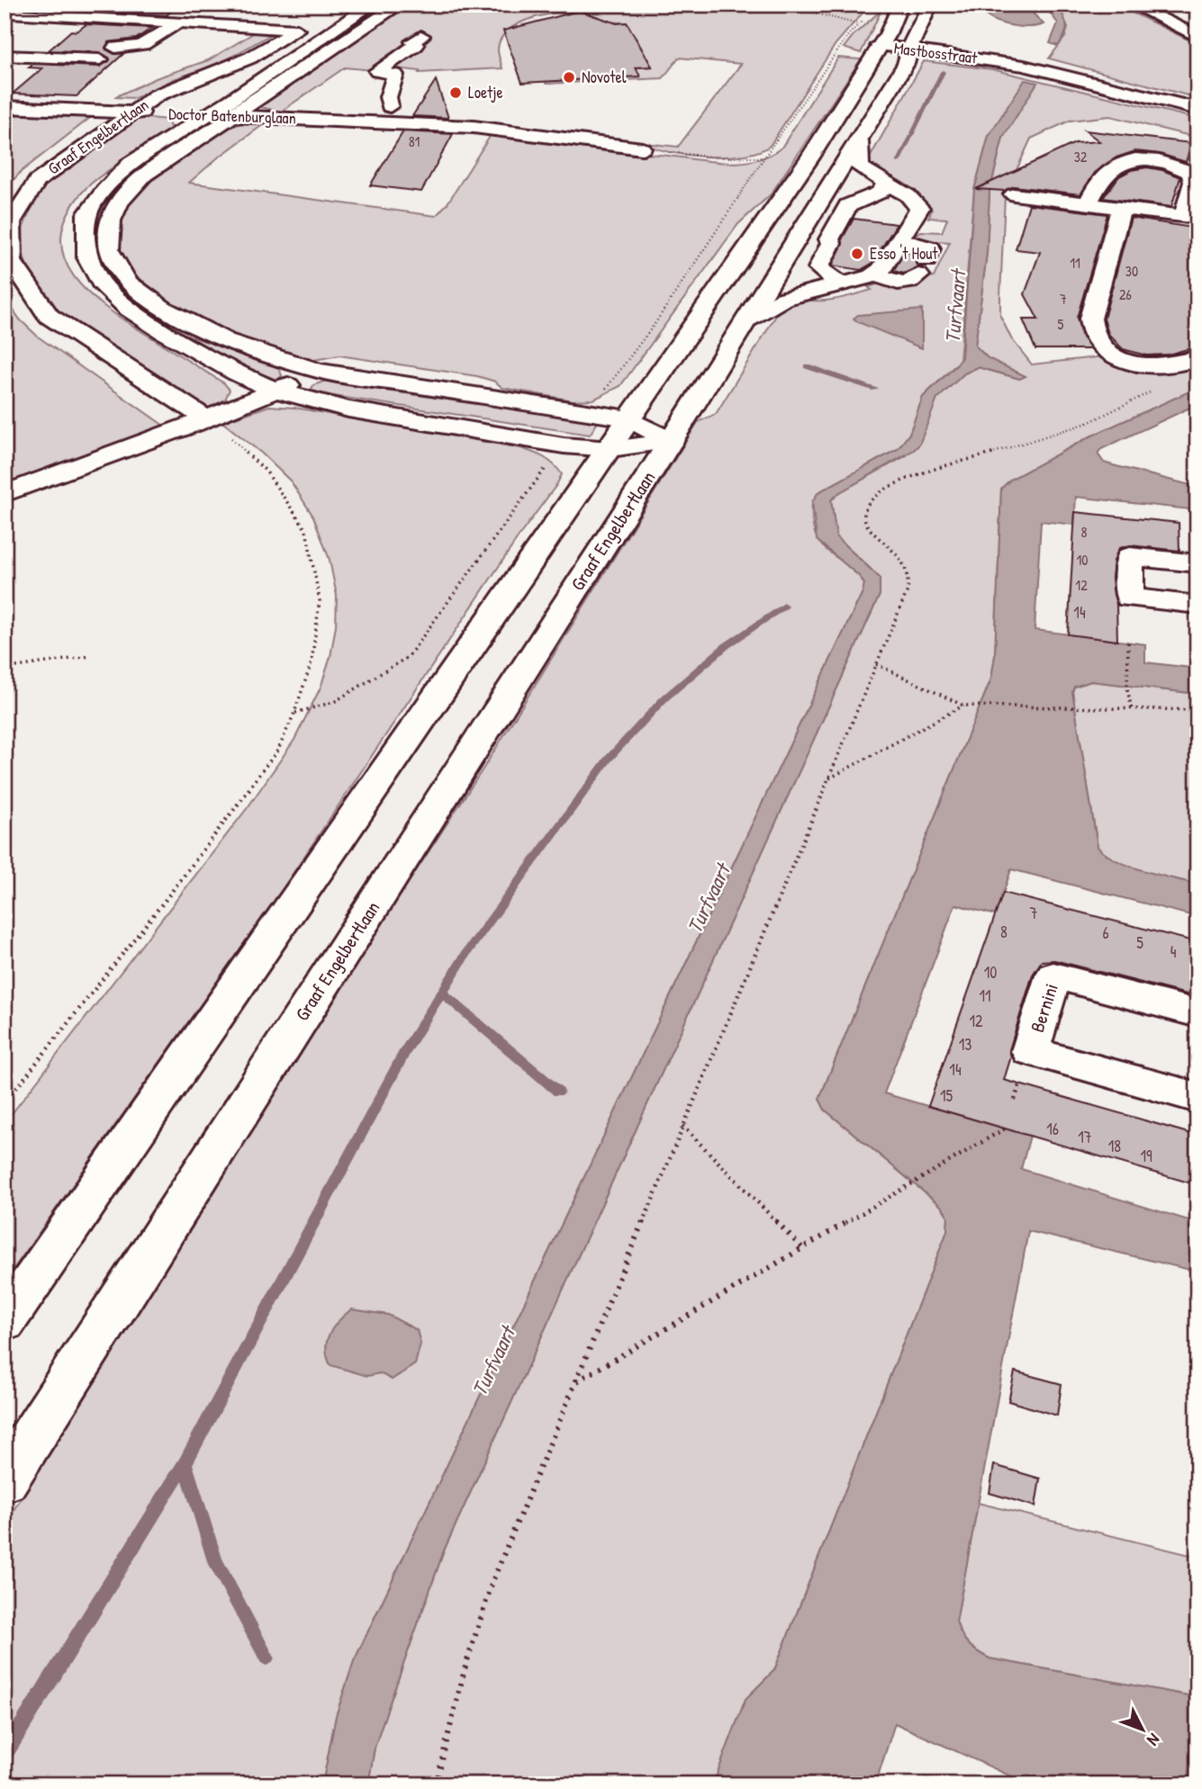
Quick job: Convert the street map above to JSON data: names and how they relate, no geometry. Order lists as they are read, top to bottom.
{
  "streets": {
    "street": [
      "Mastbosstraat",
      "Doctor Batenburglaan",
      "Graaf Engelbertlaan",
      "Bernini"
    ]
  },
  "crossings": [
    ["Mastbosstraat", "Graaf Engelbertlaan"],
    ["Doctor Batenburglaan", "Graaf Engelbertlaan"]
  ],
  "water": ["Turfvaart"],
  "places": ["Novotel", "Loetje", "Esso 't Hout"],
  "house_numbers": [
    "81",
    "32",
    "11",
    "30",
    "26",
    "7",
    "5",
    "8",
    "10",
    "12",
    "14",
    "7",
    "8",
    "6",
    "5",
    "4",
    "10",
    "11",
    "12",
    "13",
    "14",
    "15",
    "16",
    "17",
    "18",
    "19"
  ],
  "north": "bottom right"
}
